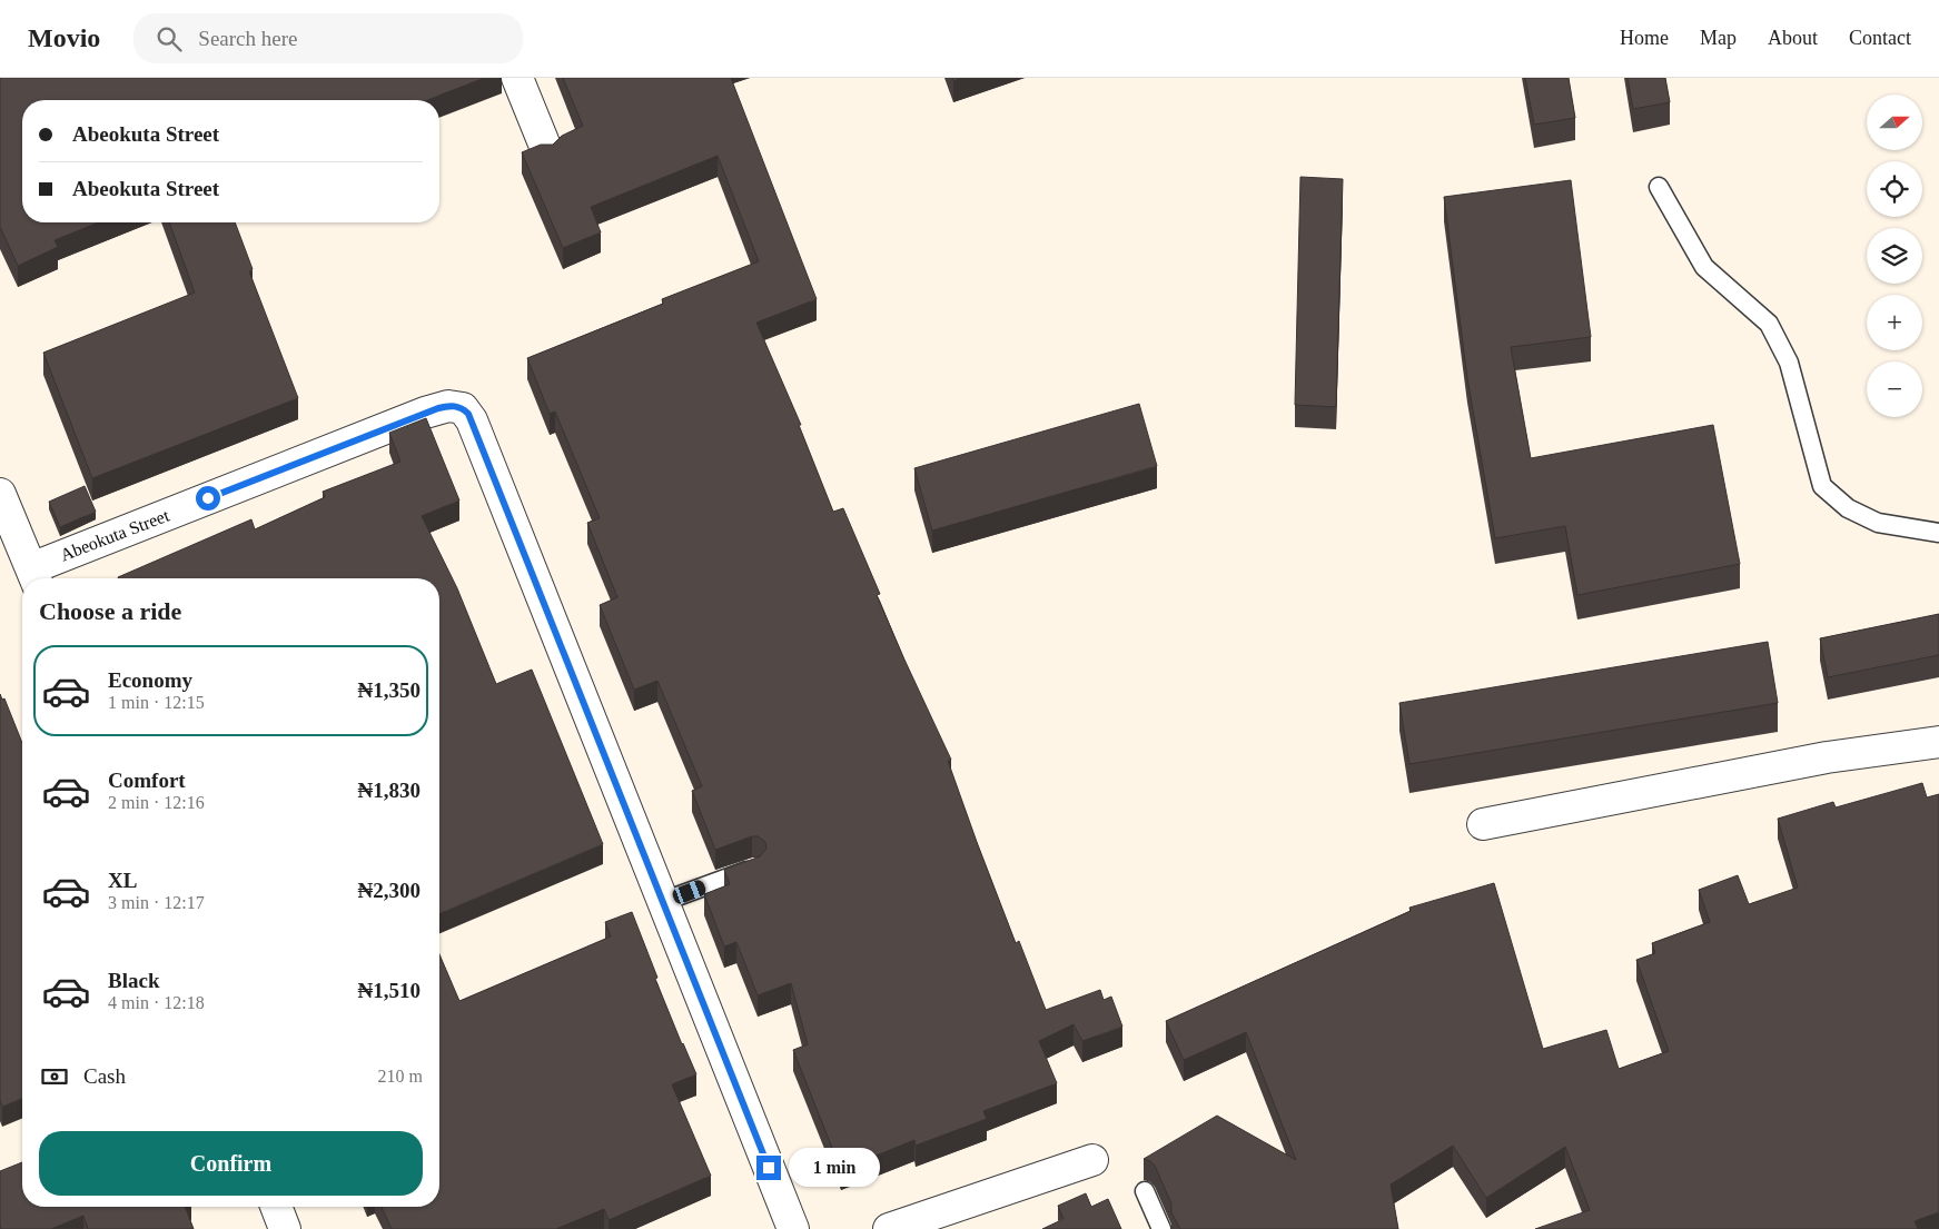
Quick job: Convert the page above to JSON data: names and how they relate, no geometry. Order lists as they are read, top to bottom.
{
  "streets": {
    "street": ["Abeokuta Street"]
  },
  "north": "right",
  "page": {
    "header": "Movio",
    "search": "Search here",
    "nav": [
      "Home",
      "Map",
      "About",
      "Contact"
    ],
    "map_buttons": ["+", "−"],
    "banner": ["Abeokuta Street", "Abeokuta Street"],
    "heading": "Choose a ride",
    "list": [
      {
        "name": "Economy",
        "note": "1 min · 12:15",
        "value": "₦1,350"
      },
      {
        "name": "Comfort",
        "note": "2 min · 12:16",
        "value": "₦1,830"
      },
      {
        "name": "XL",
        "note": "3 min · 12:17",
        "value": "₦2,300"
      },
      {
        "name": "Black",
        "note": "4 min · 12:18",
        "value": "₦1,510"
      }
    ],
    "pay": ["Cash", "210 m"],
    "buttons": "Confirm",
    "bubble": "1 min"
  }
}
